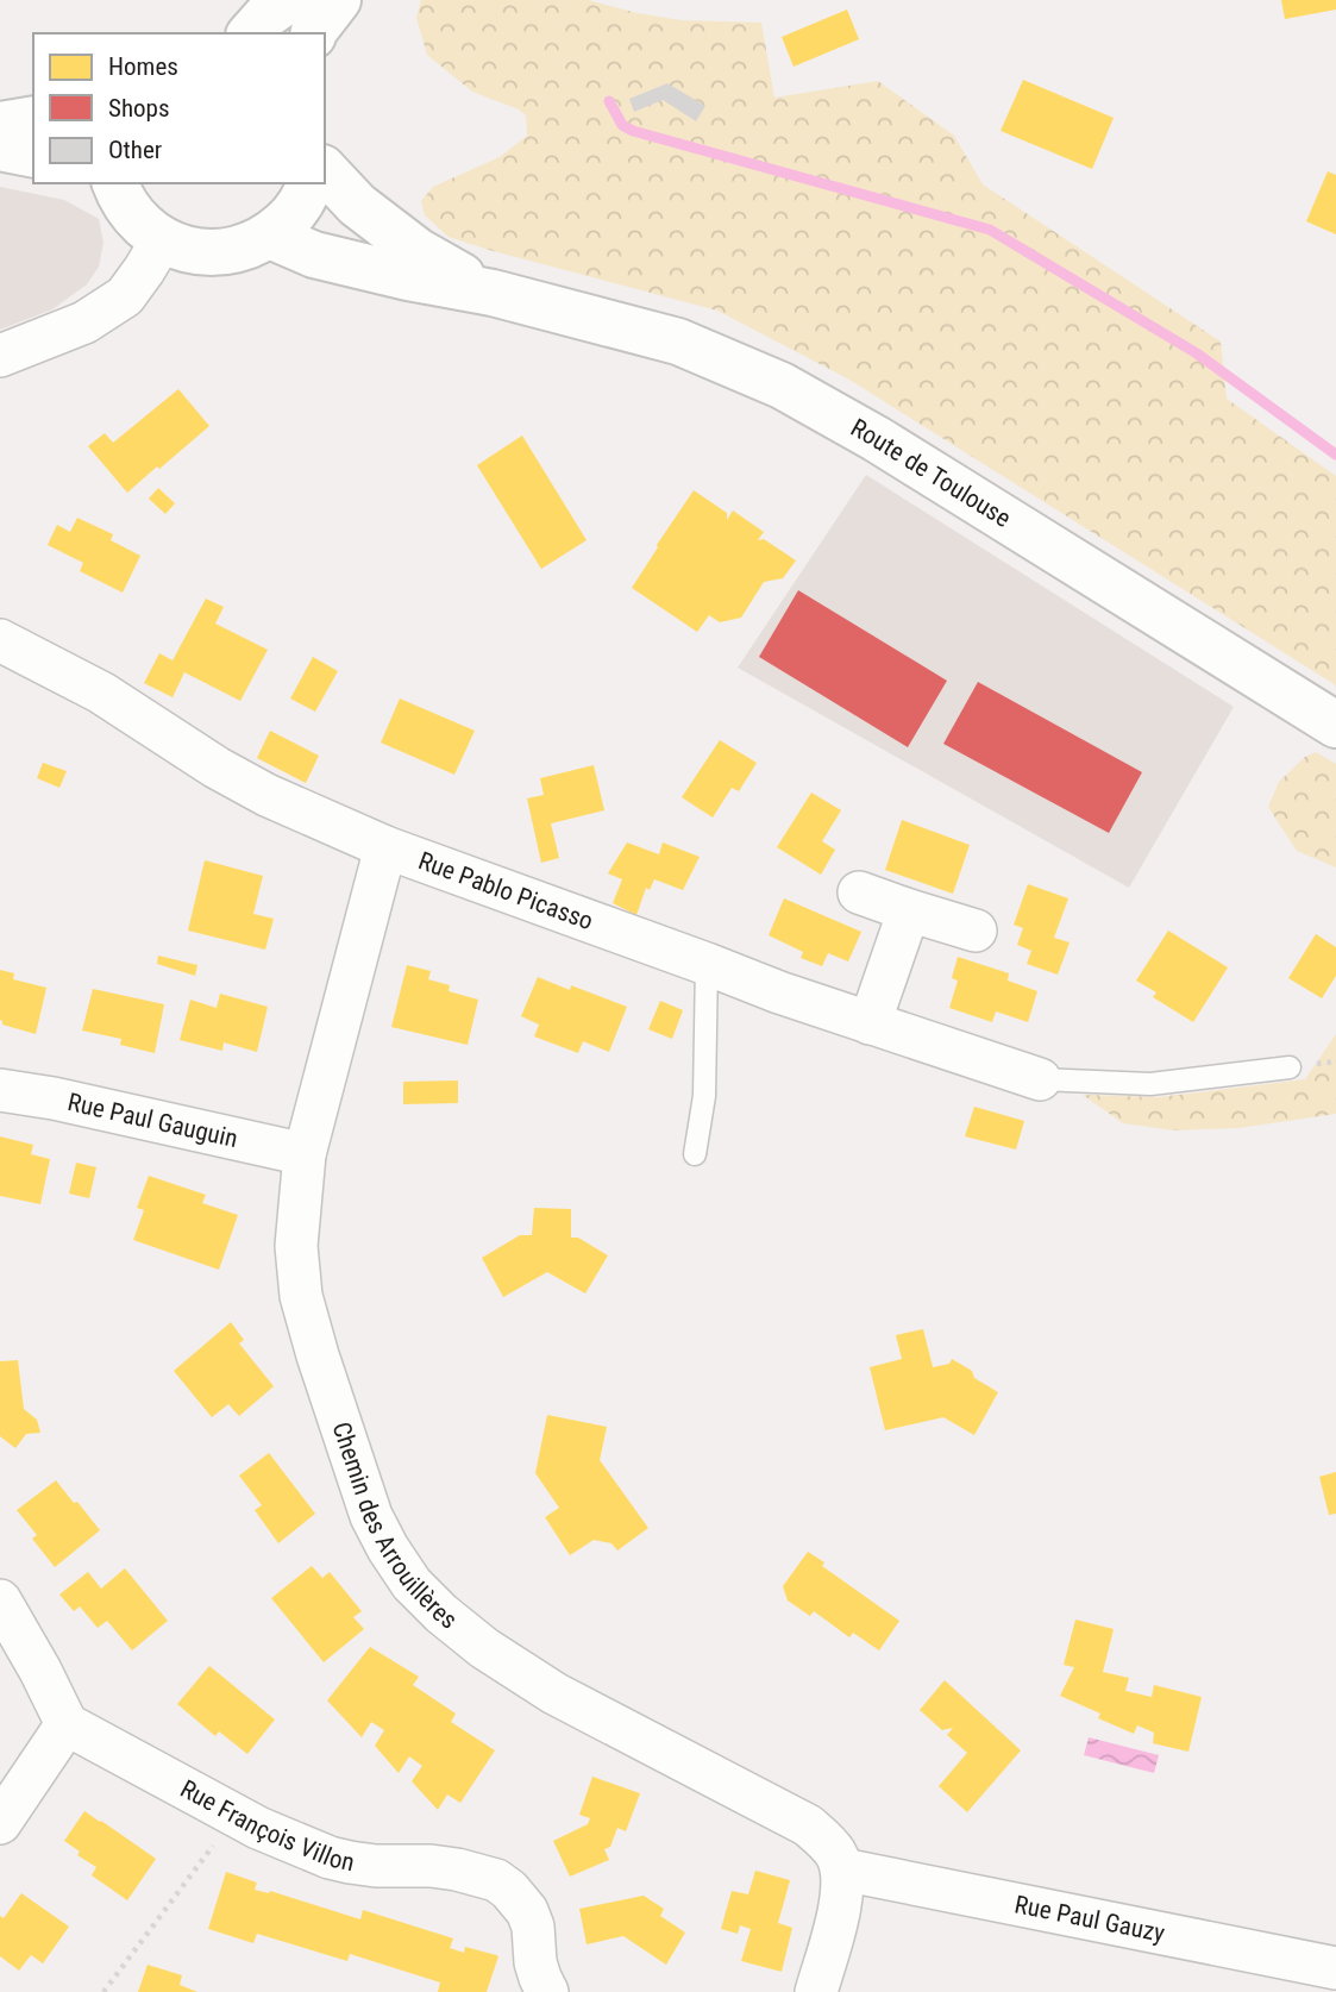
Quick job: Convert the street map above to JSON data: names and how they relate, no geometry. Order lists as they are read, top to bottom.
{
  "streets": {
    "main road": ["Route de Toulouse"],
    "street": [
      "Rue Pablo Picasso",
      "Rue Paul Gauguin",
      "Chemin des Arrouillères",
      "Rue François Villon",
      "Rue Paul Gauzy"
    ]
  },
  "crossings": [
    ["Rue Pablo Picasso", "Chemin des Arrouillères"],
    ["Rue Paul Gauguin", "Chemin des Arrouillères"],
    ["Chemin des Arrouillères", "Rue Paul Gauzy"]
  ],
  "legend": ["Homes", "Shops", "Other"]
}
